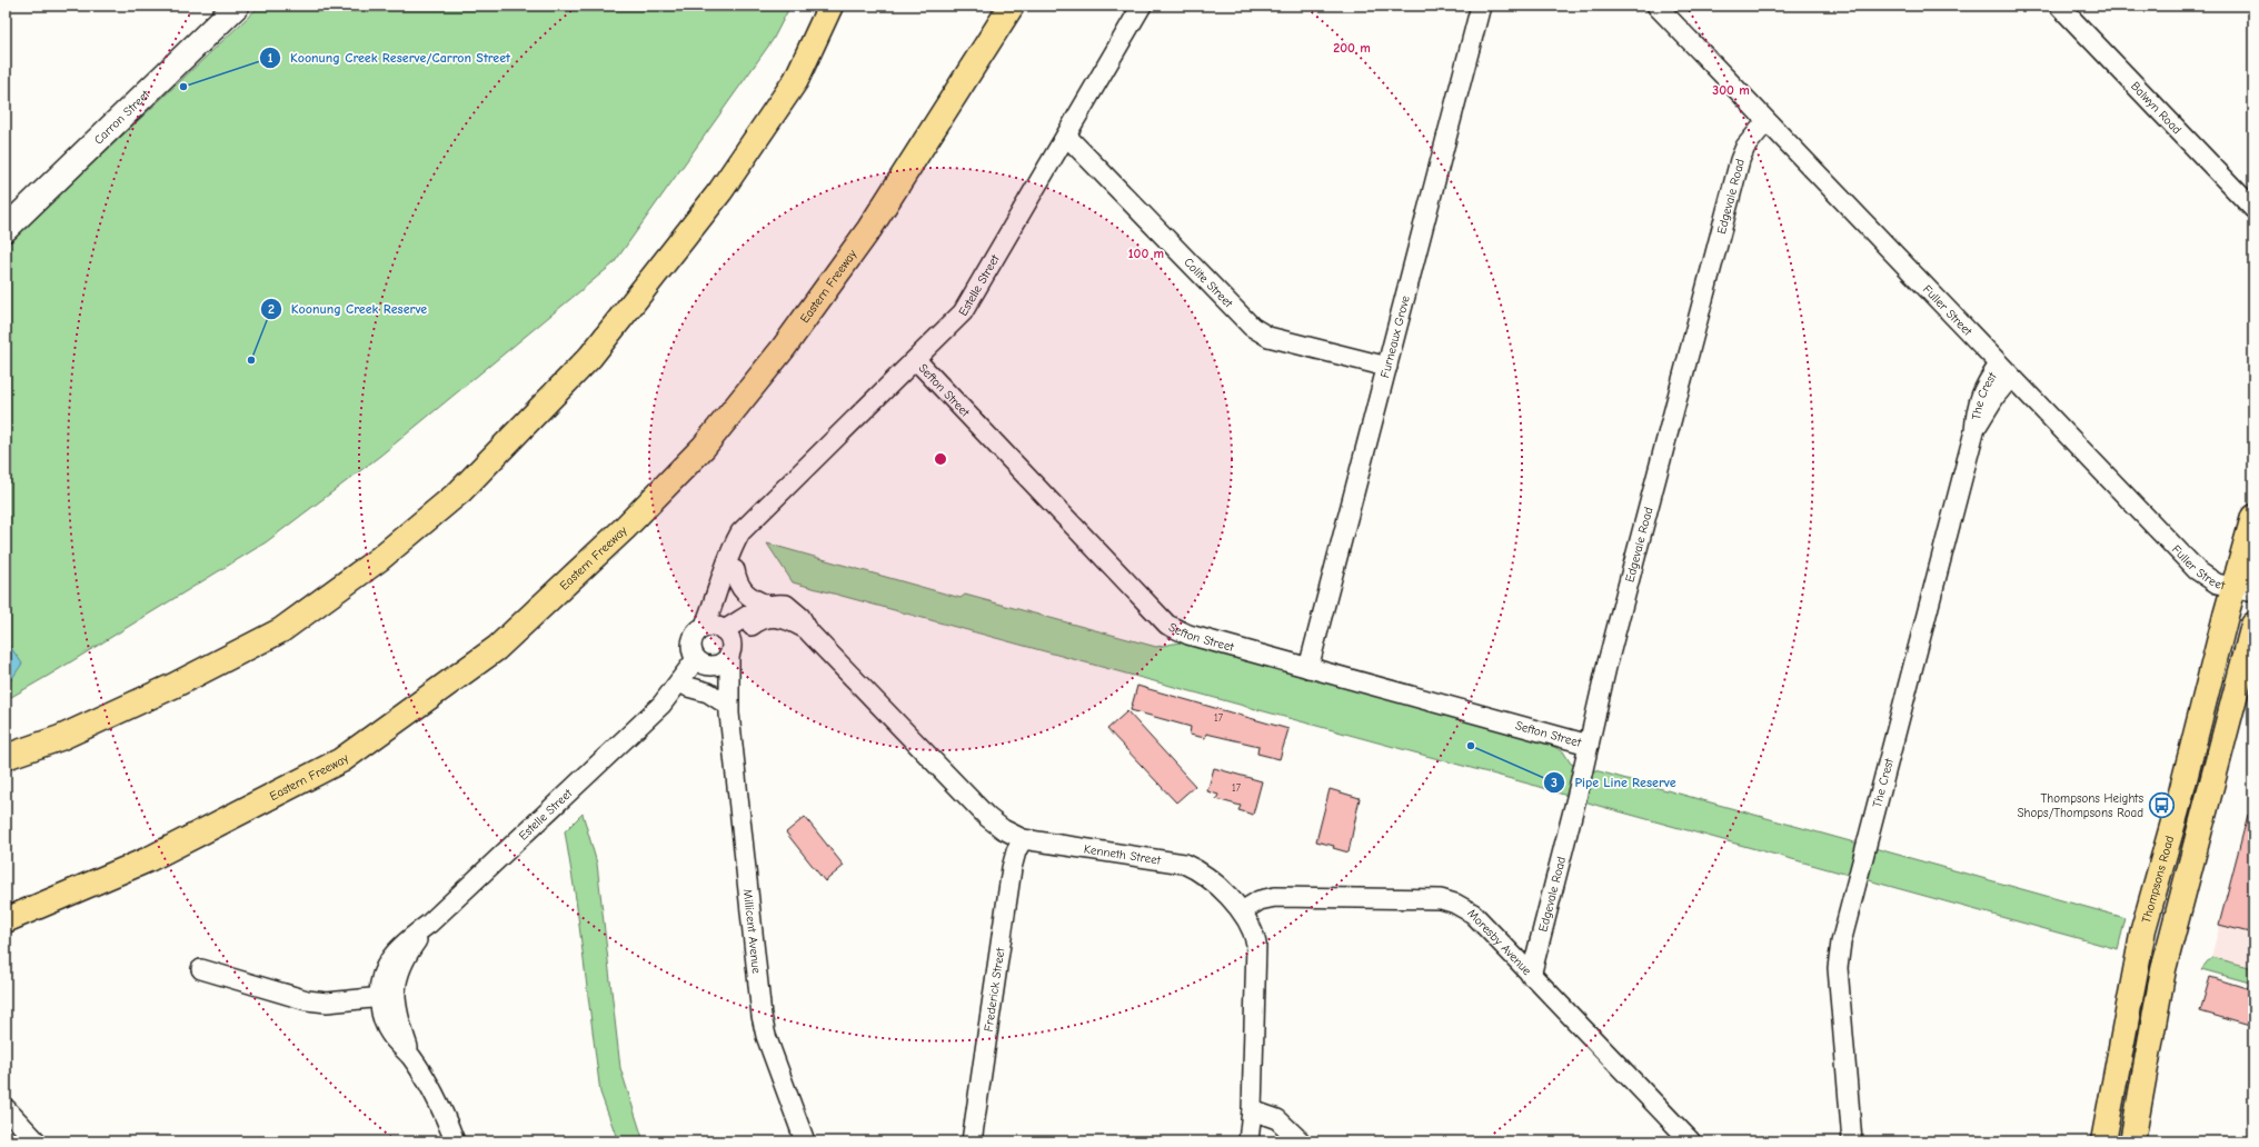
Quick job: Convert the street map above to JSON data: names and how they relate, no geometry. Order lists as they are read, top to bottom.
{
  "streets": {
    "main road": ["Eastern Freeway", "Thompsons Road"],
    "street": [
      "Balwyn Road",
      "Carron Street",
      "Edgevale Road",
      "Colite Street",
      "Estelle Street",
      "Fuller Street",
      "Furneaux Grove",
      "Sefton Street",
      "The Crest",
      "Kenneth Street",
      "Millicent Avenue",
      "Moresby Avenue",
      "Frederick Street"
    ]
  },
  "crossings": [
    ["Edgevale Road", "Fuller Street"],
    ["Edgevale Road", "Sefton Street"],
    ["Edgevale Road", "Moresby Avenue"],
    ["Colite Street", "Estelle Street"],
    ["Colite Street", "Furneaux Grove"],
    ["Estelle Street", "Sefton Street"],
    ["Estelle Street", "Kenneth Street"],
    ["Estelle Street", "Millicent Avenue"],
    ["Fuller Street", "The Crest"],
    ["Fuller Street", "Thompsons Road"],
    ["Furneaux Grove", "Sefton Street"],
    ["Kenneth Street", "Millicent Avenue"],
    ["Kenneth Street", "Moresby Avenue"],
    ["Kenneth Street", "Frederick Street"]
  ],
  "places": {
    "other": ["Koonung Creek Reserve/Carron Street", "Koonung Creek Reserve", "Pipe Line Reserve"],
    "bus stop": ["Thompsons Heights Shops/Thompsons Road"]
  },
  "house_numbers": ["17", "17"],
  "rings": ["200 m", "300 m", "100 m"]
}
